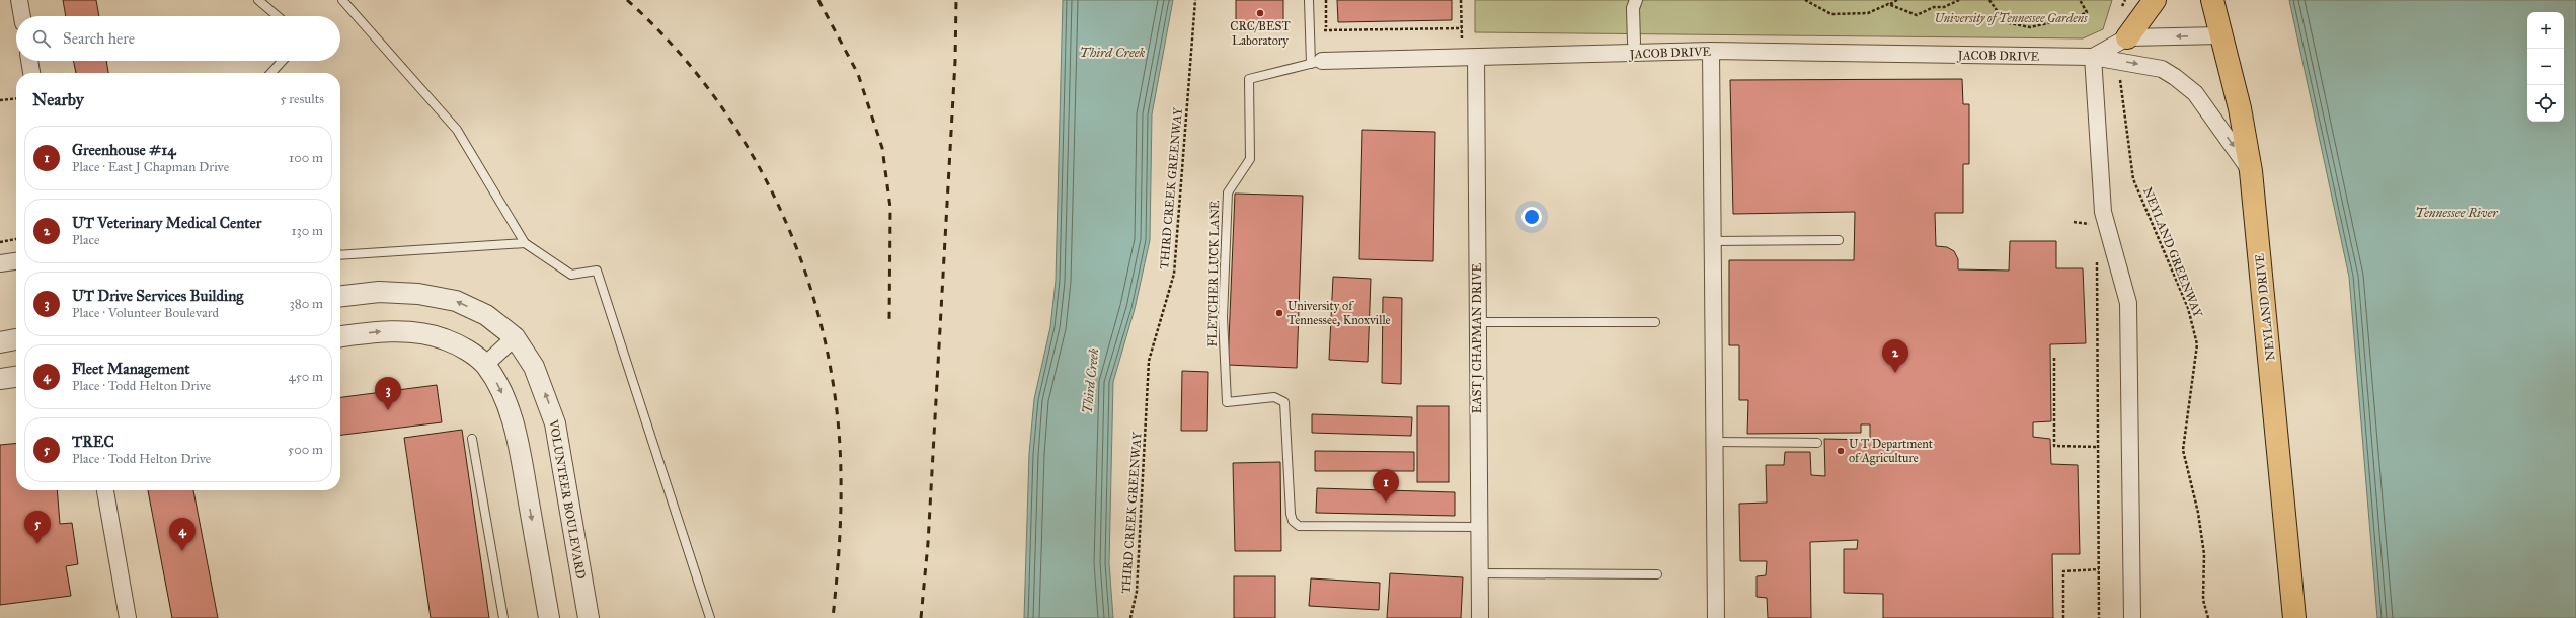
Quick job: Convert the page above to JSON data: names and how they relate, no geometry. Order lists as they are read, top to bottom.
{
  "streets": {
    "main road": ["NEYLAND DRIVE"],
    "street": ["JACOB DRIVE", "EAST J CHAPMAN DRIVE", "VOLUNTEER BOULEVARD"],
    "lane": ["FLETCHER LUCK LANE"],
    "path": ["THIRD CREEK GREENWAY", "NEYLAND GREENWAY"]
  },
  "crossings": [
    ["JACOB DRIVE", "NEYLAND GREENWAY"],
    ["JACOB DRIVE", "FLETCHER LUCK LANE"],
    ["JACOB DRIVE", "NEYLAND DRIVE"],
    ["JACOB DRIVE", "EAST J CHAPMAN DRIVE"],
    ["FLETCHER LUCK LANE", "EAST J CHAPMAN DRIVE"]
  ],
  "water": ["Third Creek", "Tennessee River"],
  "parks": ["University of Tennessee Gardens"],
  "places": ["CRC/BEST Laboratory", "University of Tennessee, Knoxville", "U T Department of Agriculture"],
  "page": {
    "map_buttons": ["+", "−"],
    "search": "Search here",
    "heading": ["Nearby", "5 results"],
    "list": [
      {
        "mark": "1",
        "name": "Greenhouse #14",
        "note": "Place · East J Chapman Drive",
        "value": "100 m"
      },
      {
        "mark": "2",
        "name": "UT Veterinary Medical Center",
        "note": "Place",
        "value": "130 m"
      },
      {
        "mark": "3",
        "name": "UT Drive Services Building",
        "note": "Place · Volunteer Boulevard",
        "value": "380 m"
      },
      {
        "mark": "4",
        "name": "Fleet Management",
        "note": "Place · Todd Helton Drive",
        "value": "450 m"
      },
      {
        "mark": "5",
        "name": "TREC",
        "note": "Place · Todd Helton Drive",
        "value": "500 m"
      }
    ],
    "pins": [
      "2",
      "3",
      "1",
      "5",
      "4"
    ]
  }
}
